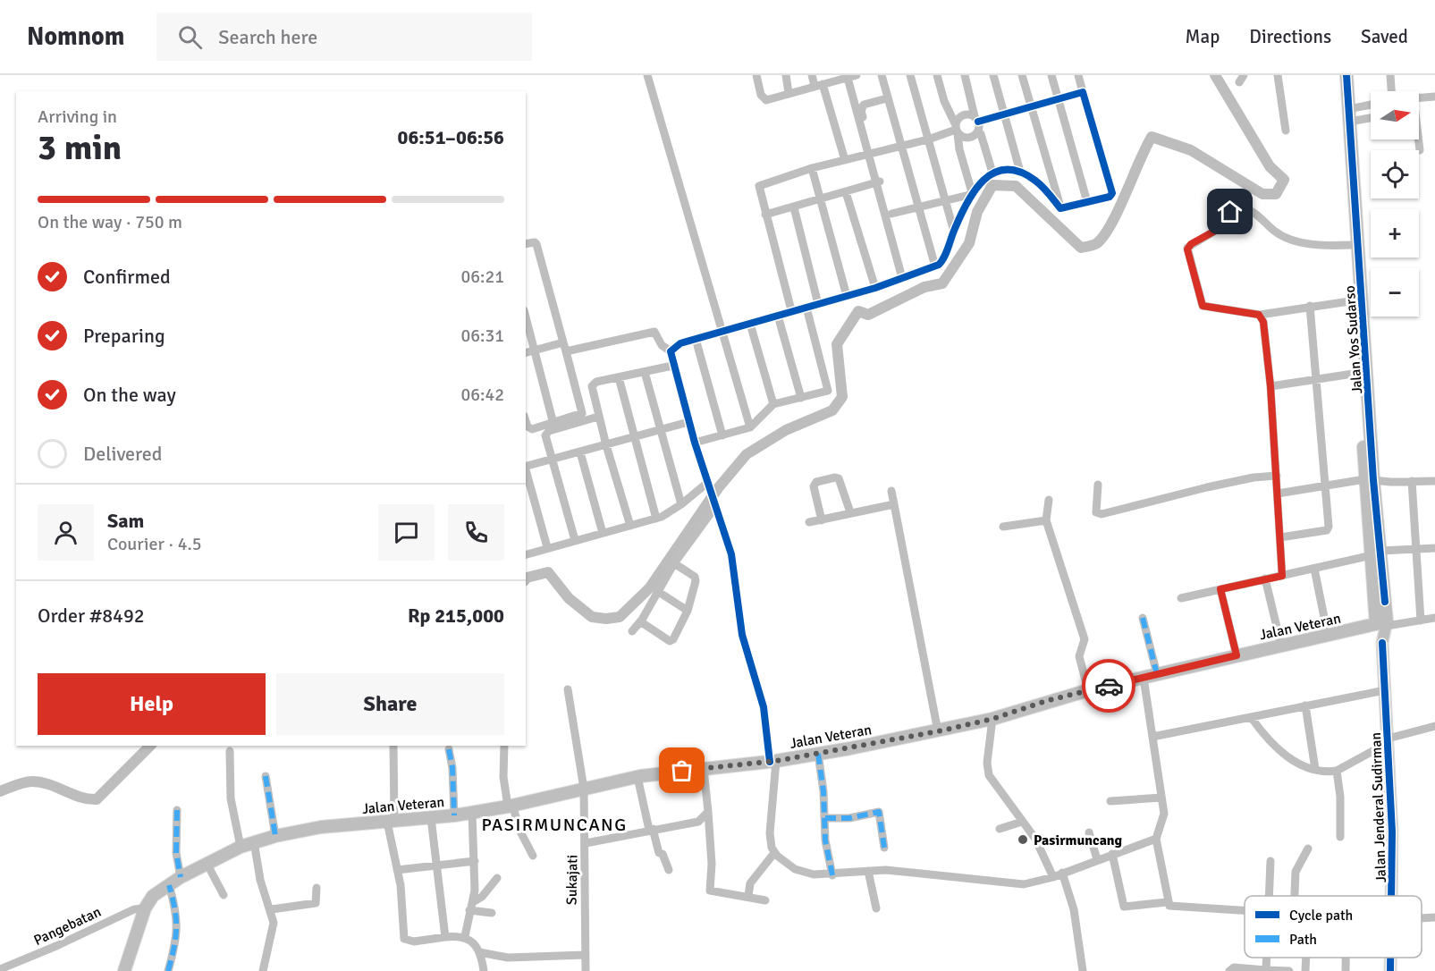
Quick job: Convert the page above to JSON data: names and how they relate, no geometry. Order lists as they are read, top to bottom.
{
  "streets": {
    "highway": ["Jalan Yos Sudarso", "Jalan Veteran"],
    "main road": ["Jalan Jenderal Sudirman"],
    "street": ["Sukajati", "Pangebatan"]
  },
  "crossings": [
    ["Jalan Yos Sudarso", "Jalan Veteran"],
    ["Jalan Yos Sudarso", "Jalan Jenderal Sudirman"],
    ["Jalan Veteran", "Jalan Jenderal Sudirman"],
    ["Jalan Veteran", "Sukajati"],
    ["Jalan Veteran", "Pangebatan"]
  ],
  "districts": ["PASIRMUNCANG"],
  "places": ["Pasirmuncang"],
  "legend": ["Cycle path", "Path"],
  "north": "right",
  "page": {
    "header": "Nomnom",
    "search": "Search here",
    "nav": ["Map", "Directions", "Saved"],
    "map_buttons": ["+", "−"],
    "heading": ["3 min", "Arriving in", "06:51–06:56"],
    "panel": [
      "Sam",
      "Courier · 4.5",
      "Order #8492",
      "Rp 215,000"
    ],
    "bar": "On the way · 750 m",
    "list": [
      ["Confirmed", "06:21"],
      ["Preparing", "06:31"],
      ["On the way", "06:42"],
      "Delivered"
    ],
    "buttons": ["Help", "Share"]
  }
}
